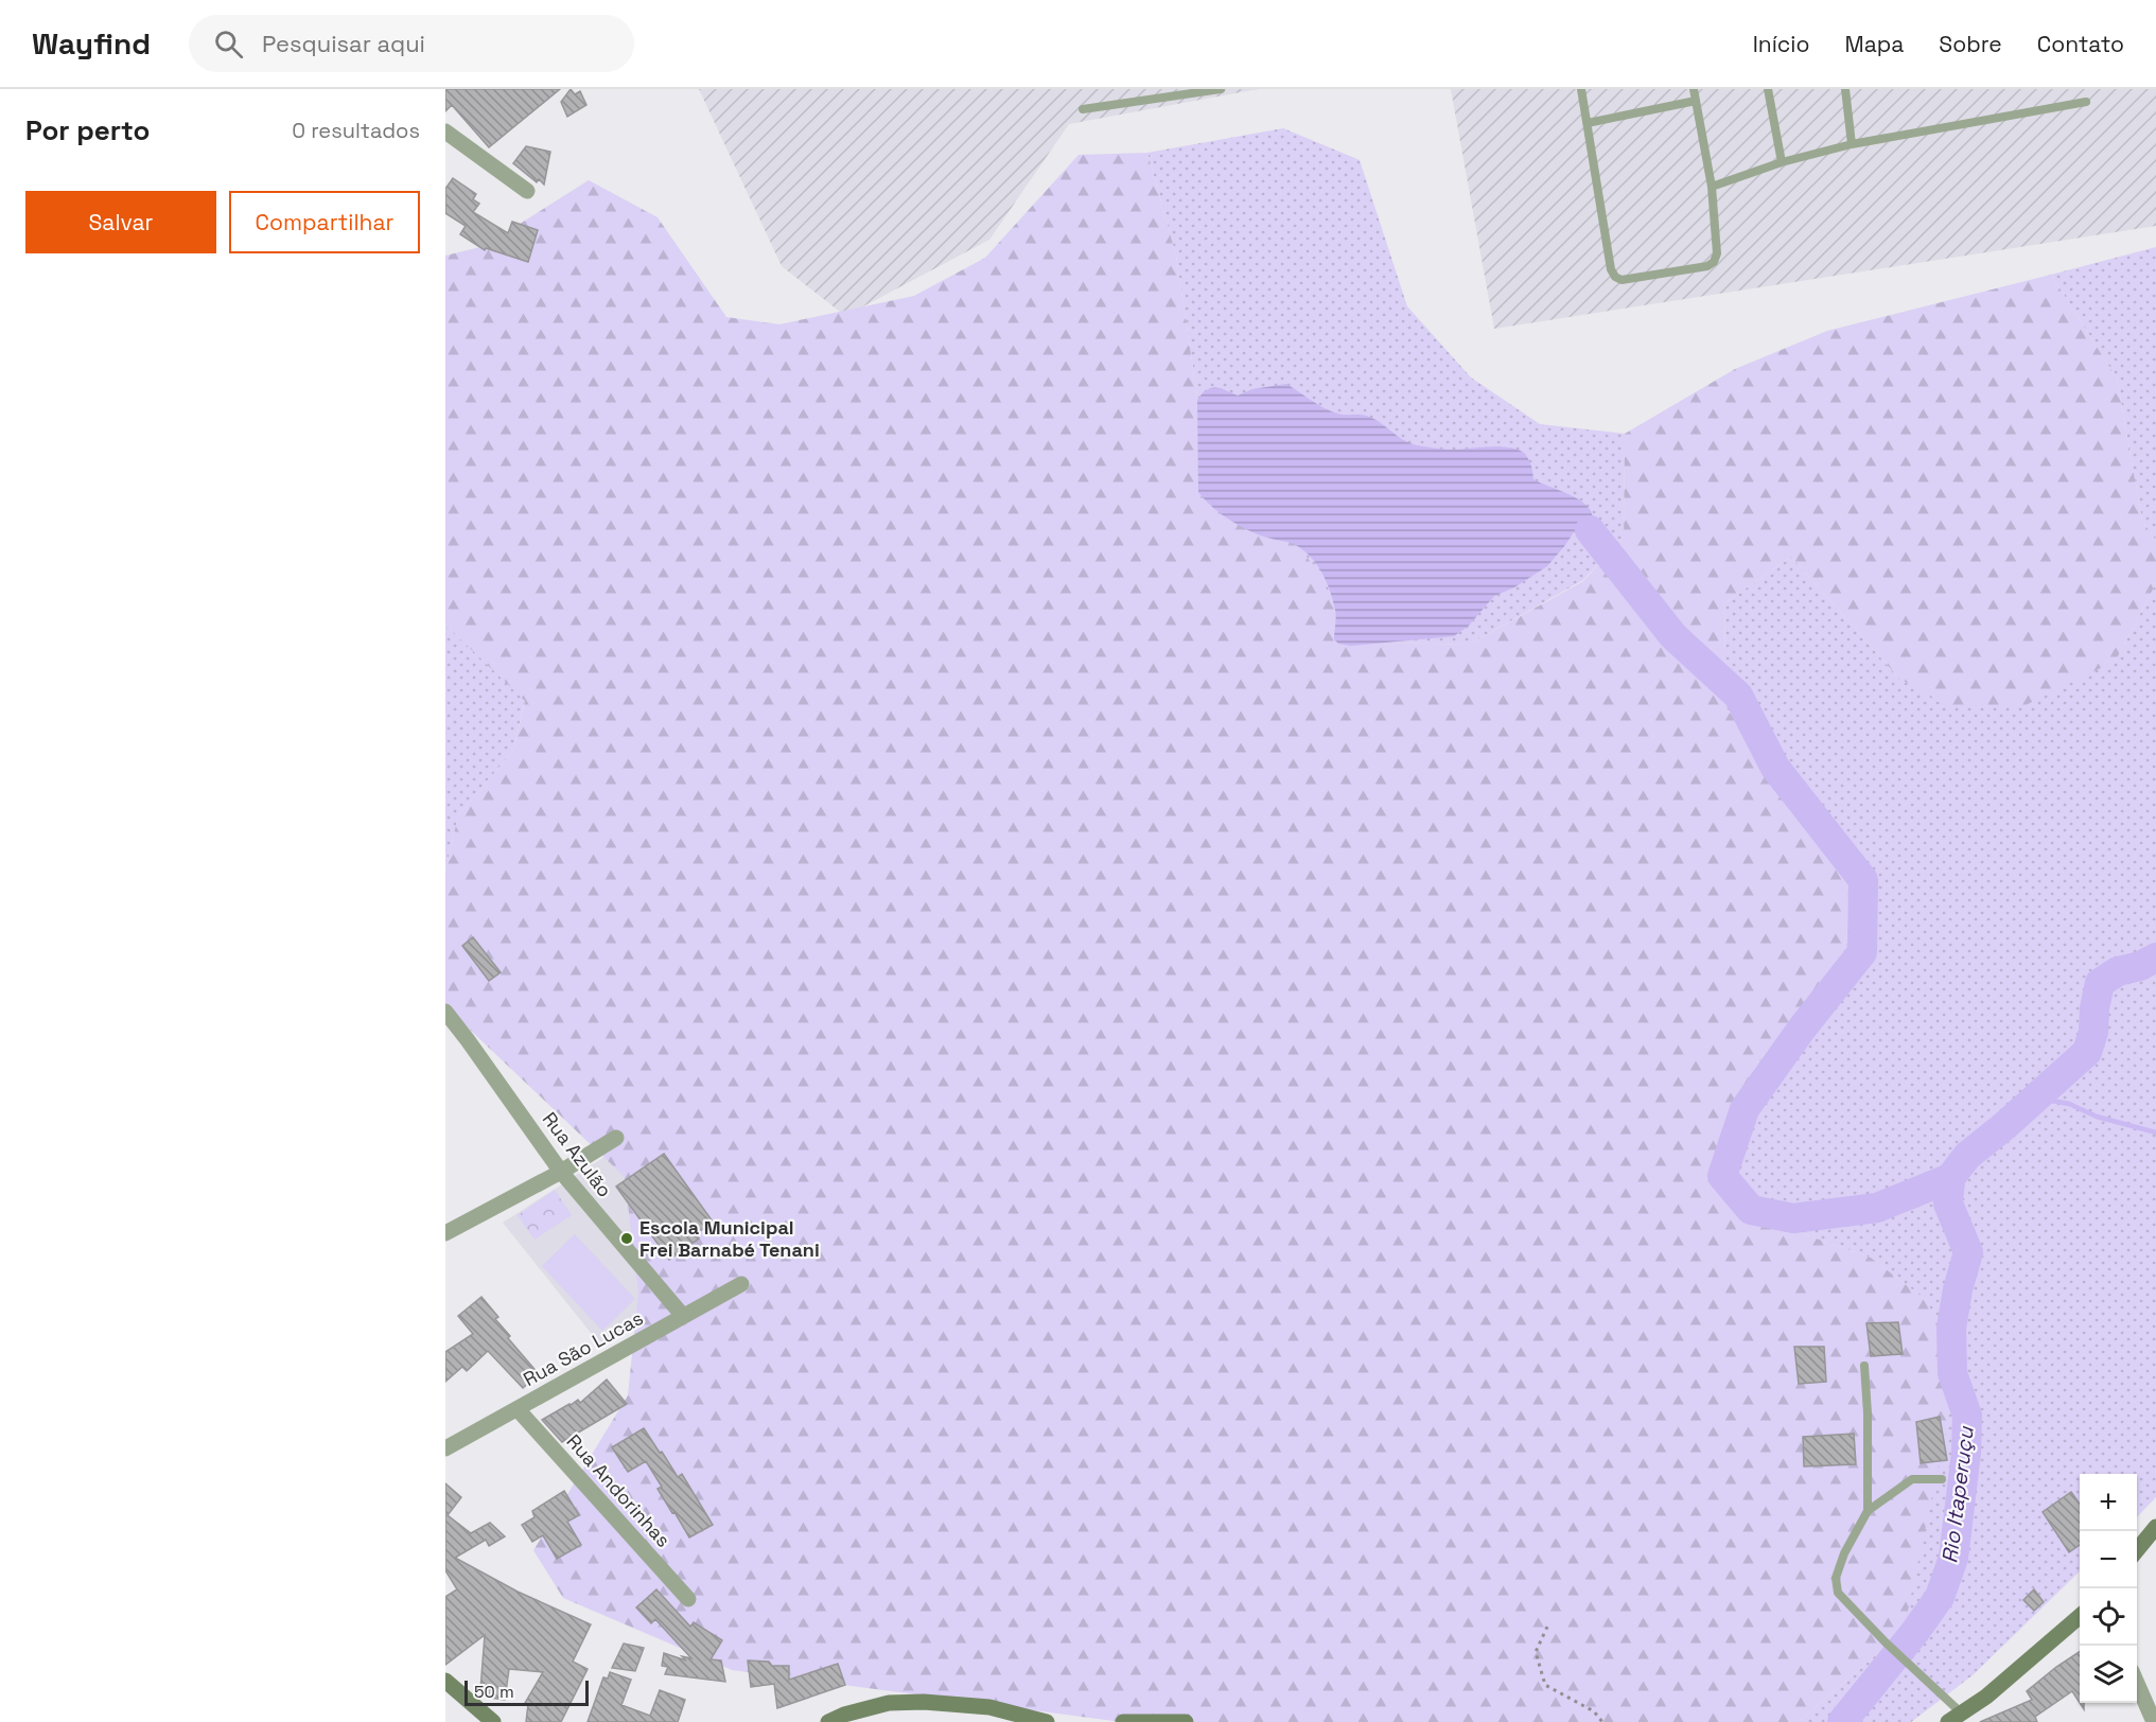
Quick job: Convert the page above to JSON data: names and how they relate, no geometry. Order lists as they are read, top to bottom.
{
  "streets": {
    "street": ["Rua Azulão", "Rua São Lucas", "Rua Andorinhas"]
  },
  "crossings": [
    ["Rua Azulão", "Rua São Lucas"],
    ["Rua São Lucas", "Rua Andorinhas"]
  ],
  "water": ["Rio Itaperuçu"],
  "places": ["Escola Municipal Frei Barnabé Tenani"],
  "scale_bar": "50 m",
  "page": {
    "header": "Wayfind",
    "search": "Pesquisar aqui",
    "nav": [
      "Início",
      "Mapa",
      "Sobre",
      "Contato"
    ],
    "heading": ["Por perto", "0 resultados"],
    "buttons": ["Salvar", "Compartilhar"],
    "map_buttons": ["+", "−"],
    "scale": "50 m"
  }
}
